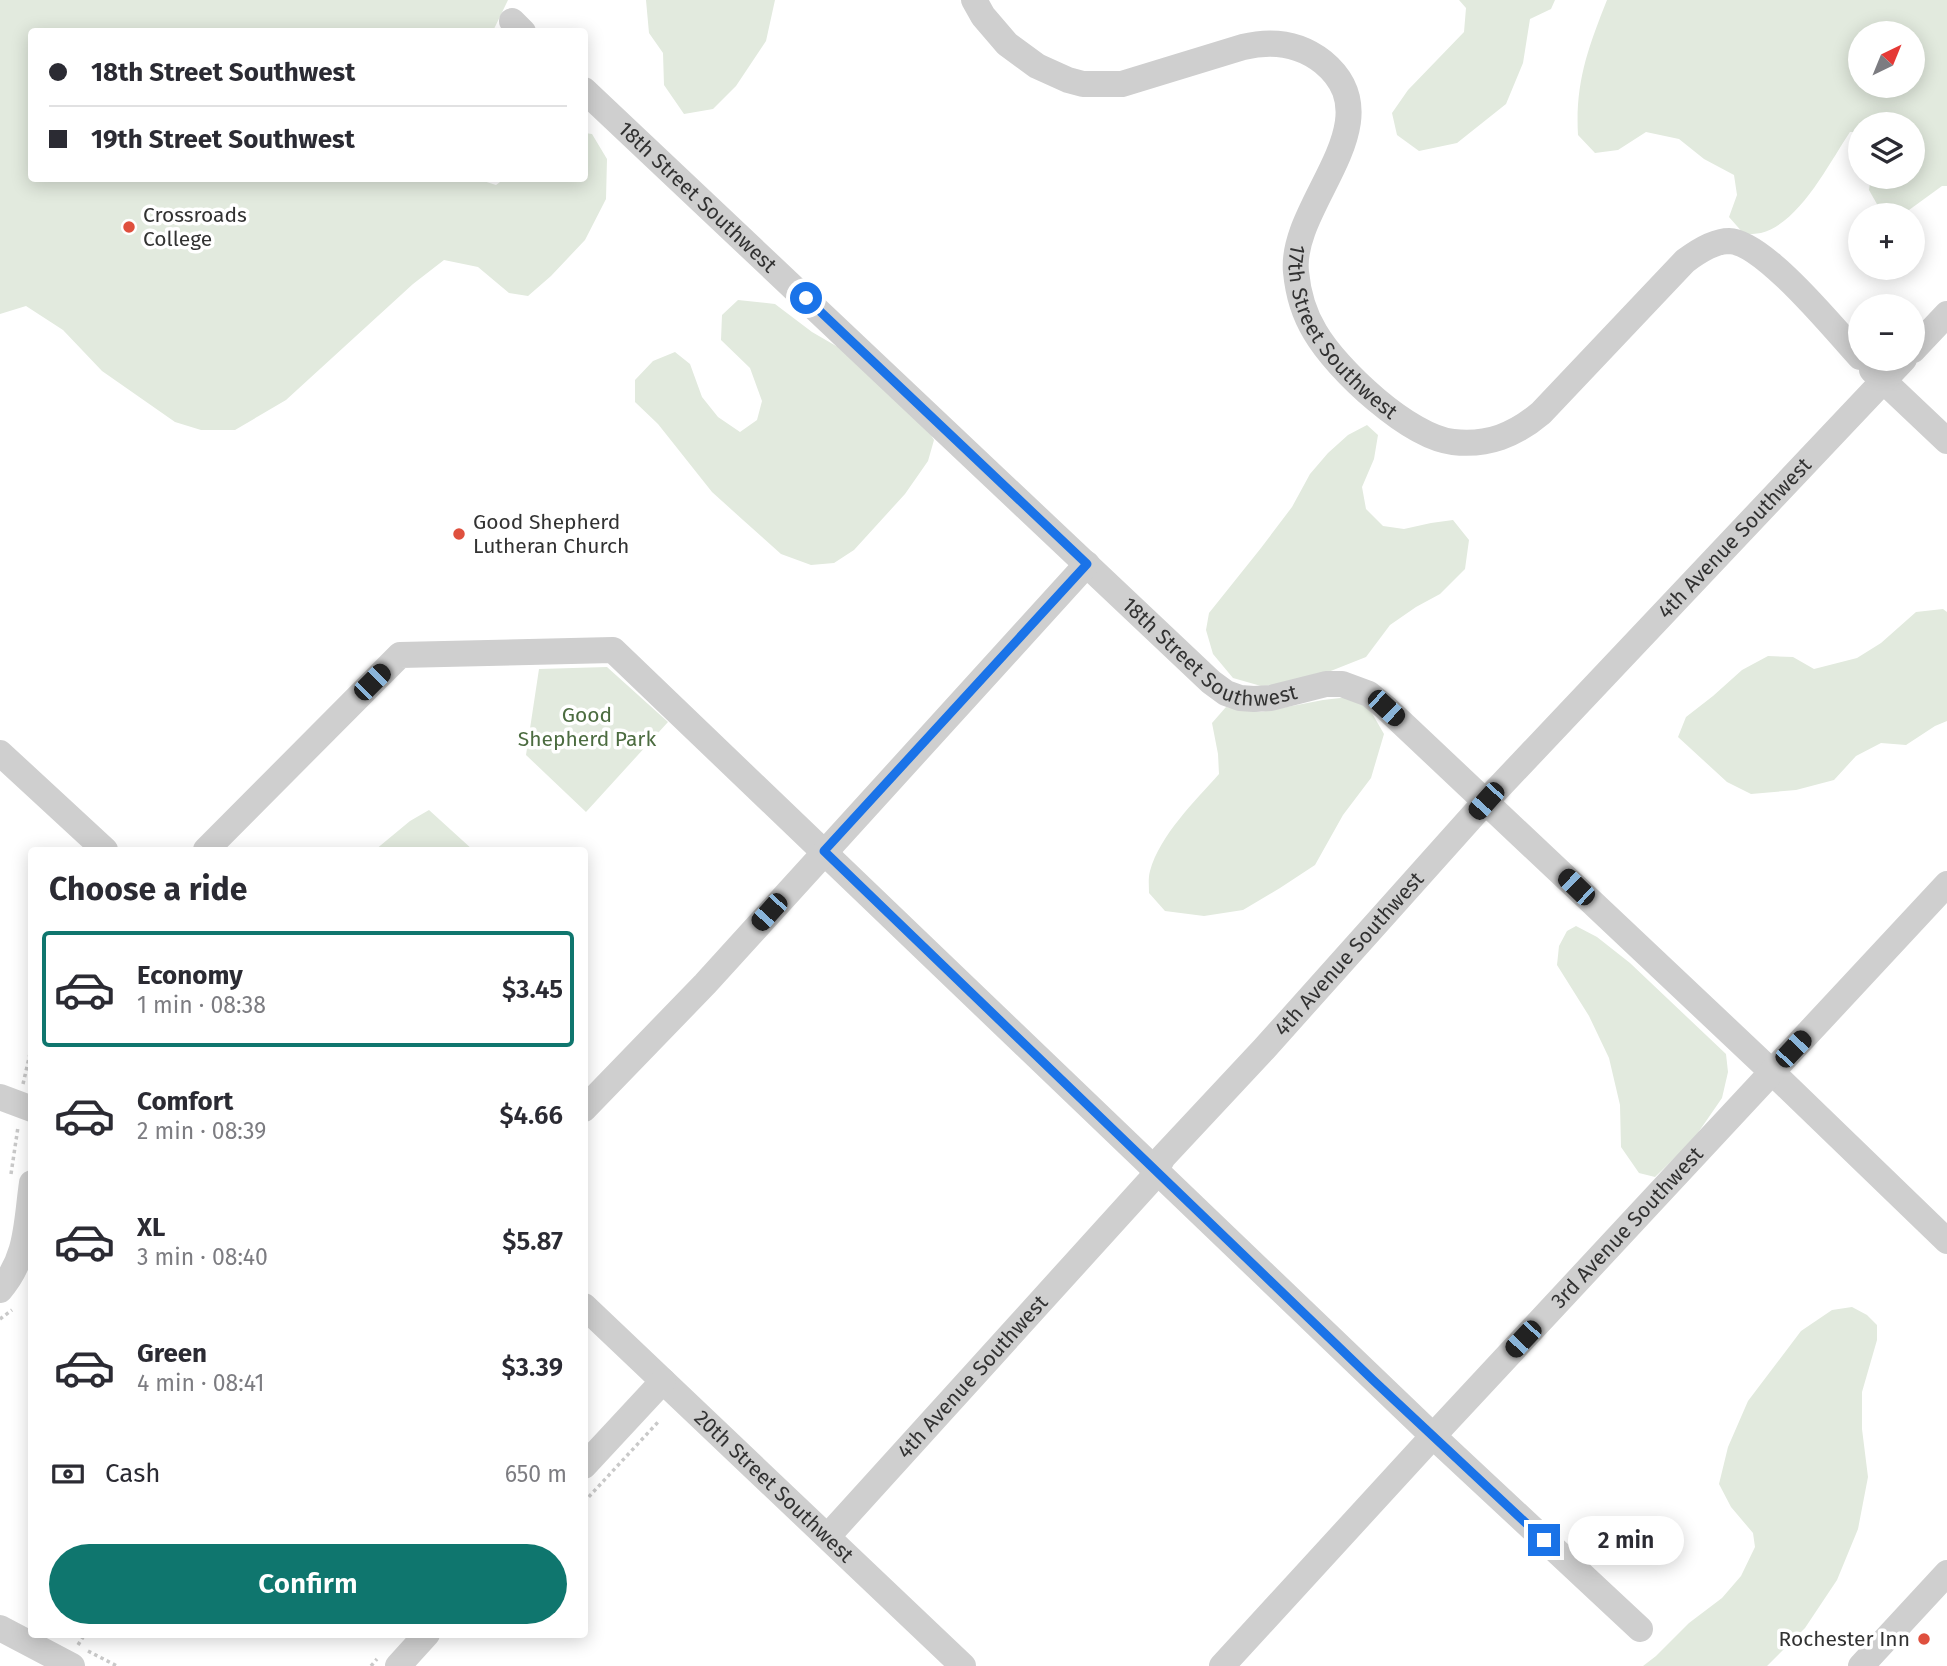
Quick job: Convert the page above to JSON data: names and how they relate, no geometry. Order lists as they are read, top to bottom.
{
  "streets": {
    "street": [
      "18th Street Southwest",
      "17th Street Southwest",
      "4th Avenue Southwest",
      "3rd Avenue Southwest",
      "20th Street Southwest"
    ]
  },
  "crossings": [
    ["18th Street Southwest", "4th Avenue Southwest"],
    ["18th Street Southwest", "3rd Avenue Southwest"],
    ["17th Street Southwest", "4th Avenue Southwest"],
    ["4th Avenue Southwest", "20th Street Southwest"]
  ],
  "parks": ["Good Shepherd Park"],
  "places": ["Crossroads College", "Good Shepherd Lutheran Church", "Rochester Inn"],
  "north": "top right",
  "page": {
    "map_buttons": ["+", "−"],
    "banner": ["18th Street Southwest", "19th Street Southwest"],
    "heading": "Choose a ride",
    "list": [
      {
        "name": "Economy",
        "note": "1 min · 08:38",
        "value": "$3.45"
      },
      {
        "name": "Comfort",
        "note": "2 min · 08:39",
        "value": "$4.66"
      },
      {
        "name": "XL",
        "note": "3 min · 08:40",
        "value": "$5.87"
      },
      {
        "name": "Green",
        "note": "4 min · 08:41",
        "value": "$3.39"
      }
    ],
    "pay": ["Cash", "650 m"],
    "bubble": "2 min",
    "buttons": "Confirm"
  }
}
